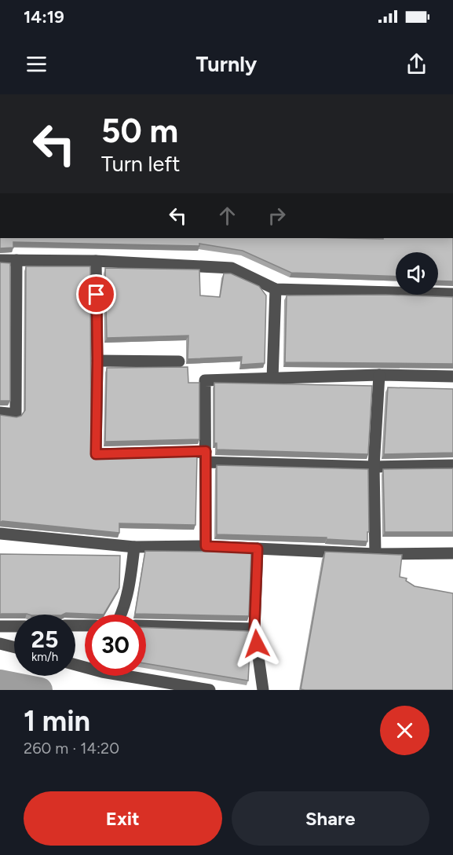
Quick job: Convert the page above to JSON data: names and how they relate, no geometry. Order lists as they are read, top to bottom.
{
  "page": {
    "status": "14:19",
    "header": "Turnly",
    "turn": ["50 m", "Turn left"],
    "speed": "25 km/h",
    "limit": "30",
    "heading": ["1 min", "260 m · 14:20"],
    "buttons": ["Exit", "Share"]
  }
}
